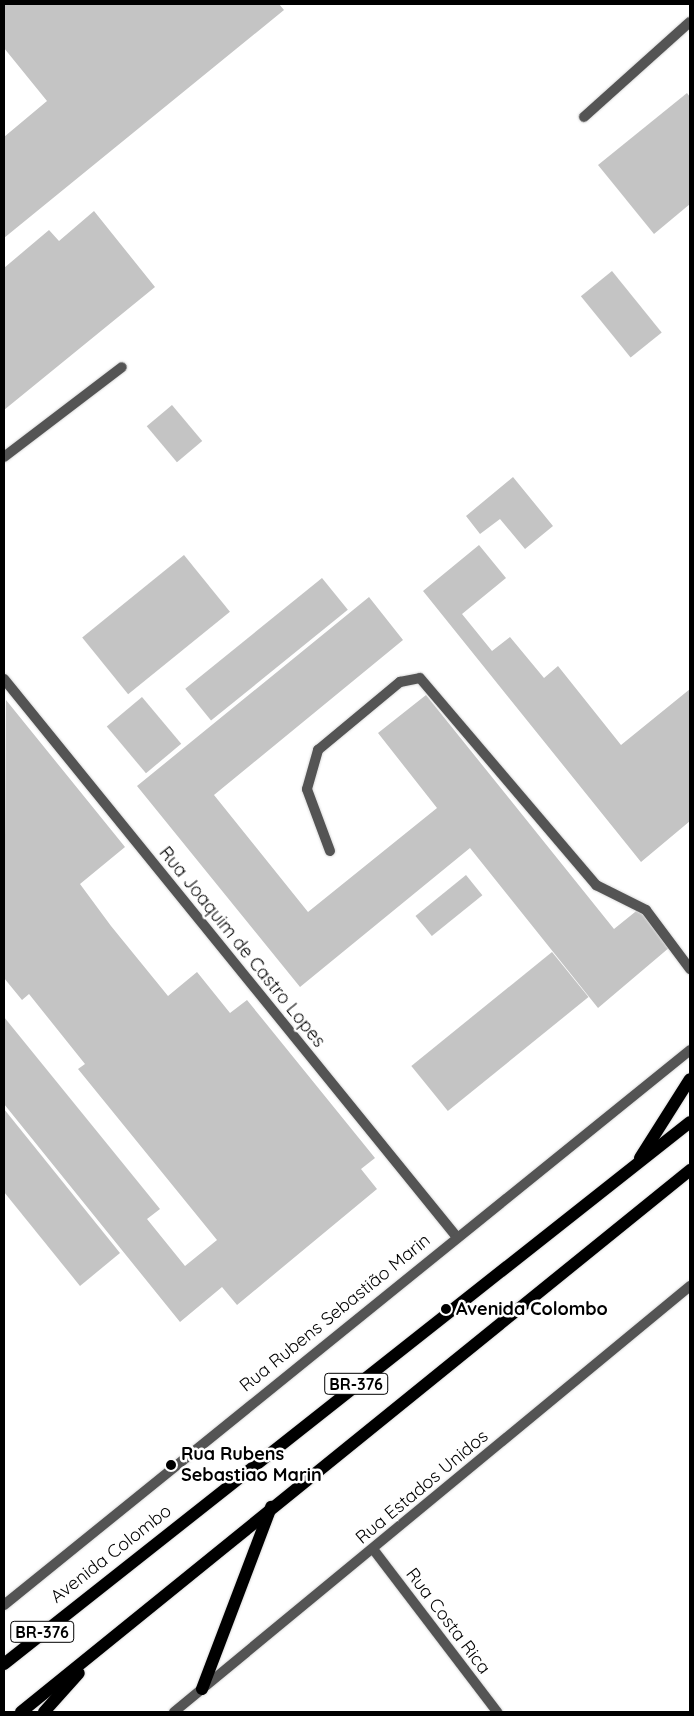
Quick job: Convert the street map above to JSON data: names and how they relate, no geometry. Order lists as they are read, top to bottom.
{
  "streets": {
    "main road": ["BR-376", "Avenida Colombo"],
    "street": [
      "Rua Joaquim de Castro Lopes",
      "Rua Rubens Sebastião Marin",
      "Rua Estados Unidos",
      "Rua Costa Rica"
    ]
  },
  "crossings": [
    ["Rua Joaquim de Castro Lopes", "Rua Rubens Sebastião Marin"],
    ["Rua Estados Unidos", "Rua Costa Rica"]
  ],
  "places": ["Avenida Colombo", "Rua Rubens Sebastiao Marin"]
}
